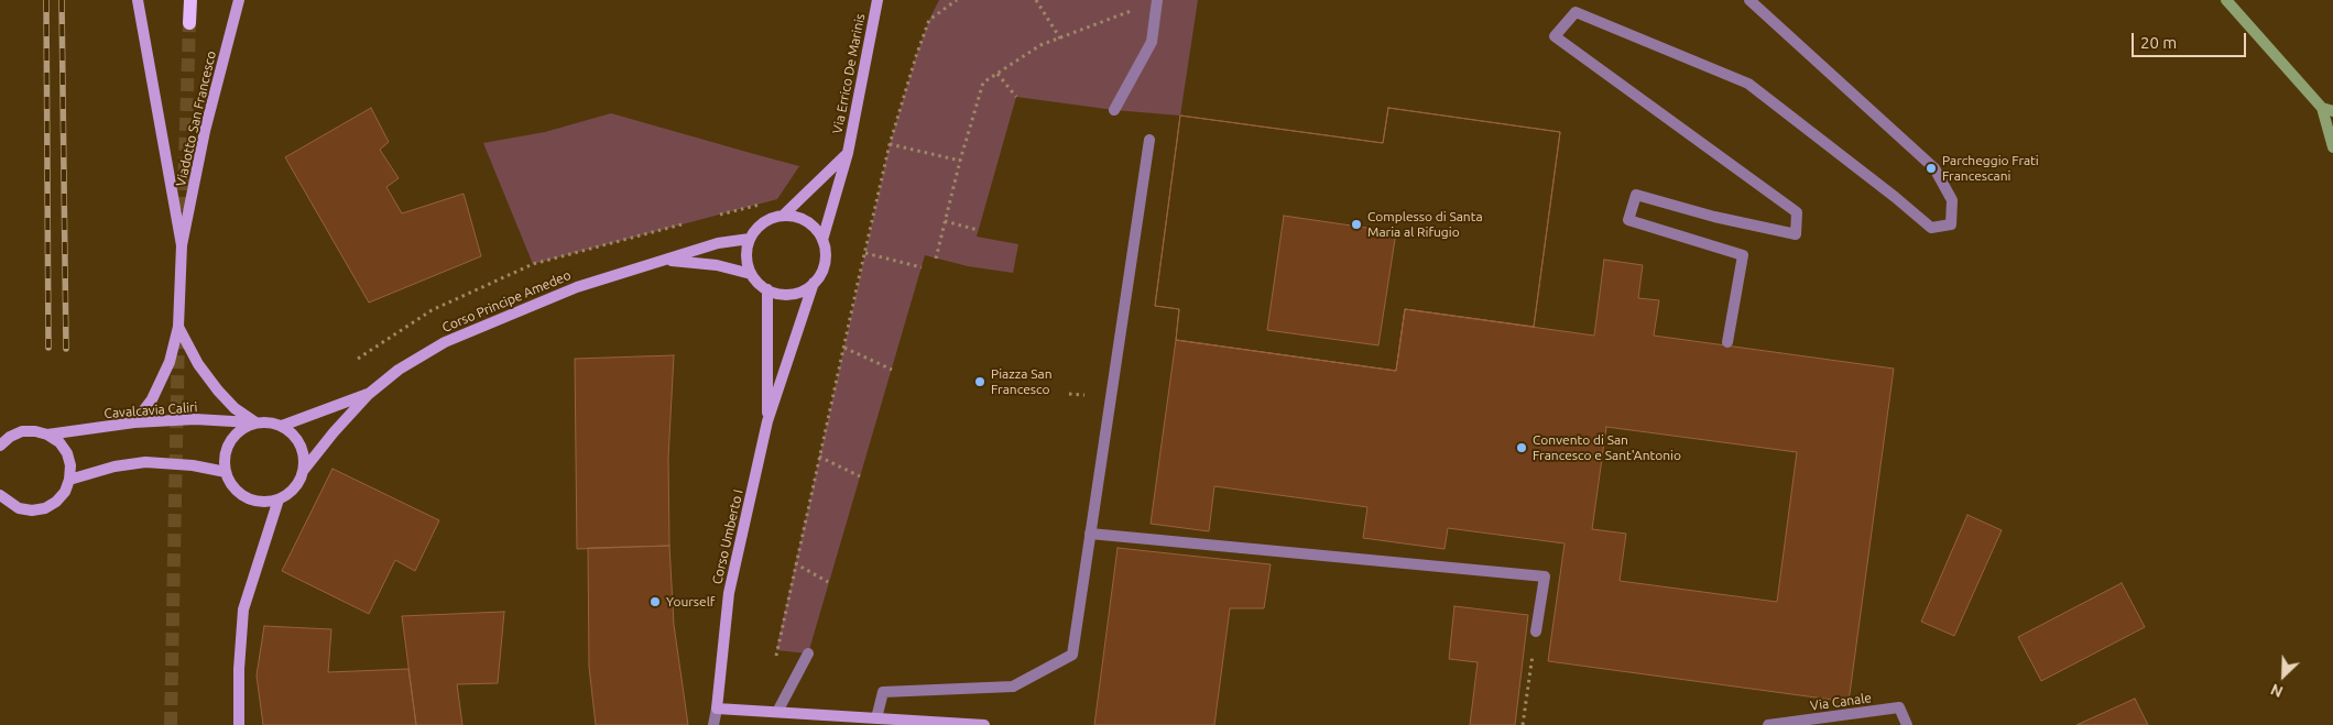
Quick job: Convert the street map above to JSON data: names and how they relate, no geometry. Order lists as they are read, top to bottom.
{
  "streets": {
    "main road": [
      "Via Errico De Marinis",
      "Viadotto San Francesco",
      "Corso Principe Amedeo",
      "Cavalcavia Caliri",
      "Corso Umberto I"
    ],
    "street": ["Via Canale"]
  },
  "crossings": [
    ["Via Errico De Marinis", "Corso Principe Amedeo"],
    ["Via Errico De Marinis", "Corso Umberto I"],
    ["Viadotto San Francesco", "Cavalcavia Caliri"],
    ["Corso Principe Amedeo", "Cavalcavia Caliri"],
    ["Corso Principe Amedeo", "Corso Umberto I"]
  ],
  "places": [
    "Parcheggio Frati Francescani",
    "Complesso di Santa Maria al Rifugio",
    "Piazza San Francesco",
    "Convento di San Francesco e Sant'Antonio",
    "Yourself"
  ],
  "scale_bar": "20 m",
  "north": "bottom left"
}
